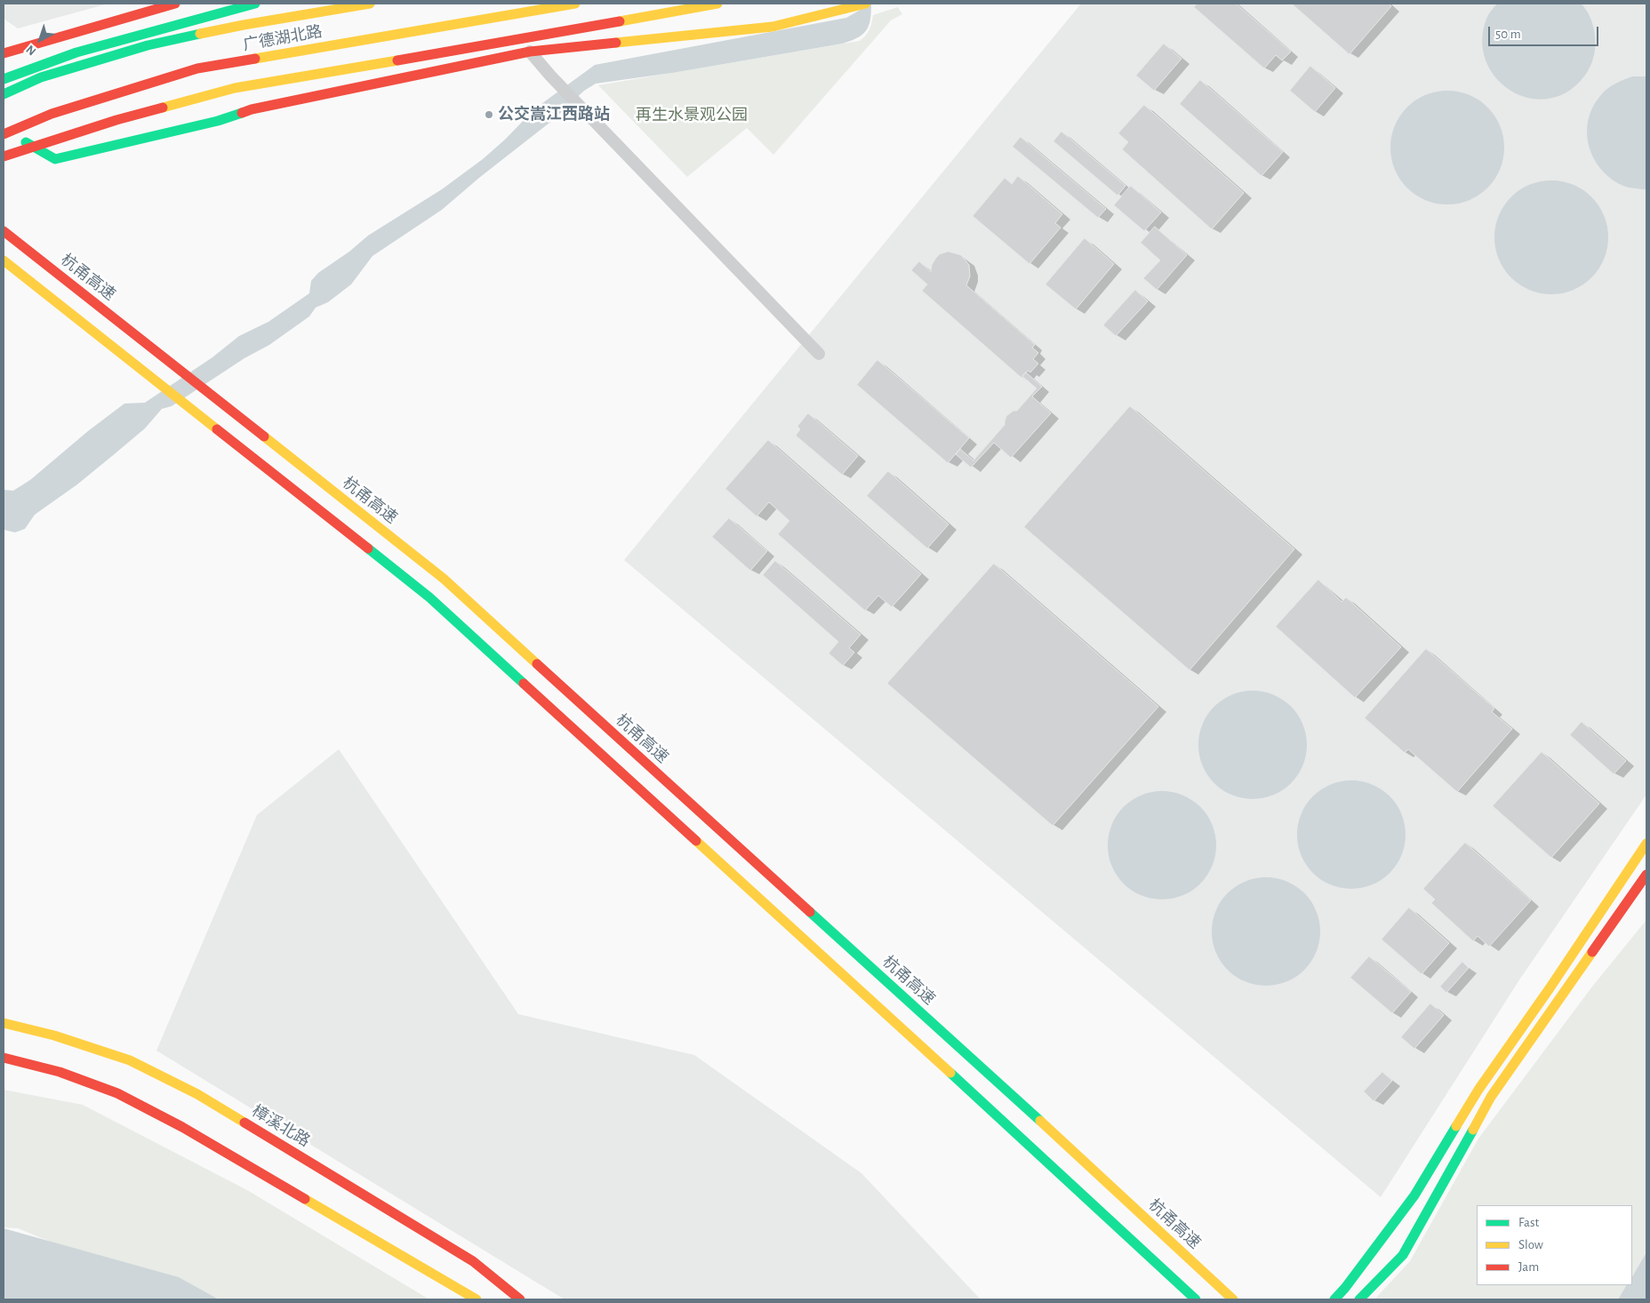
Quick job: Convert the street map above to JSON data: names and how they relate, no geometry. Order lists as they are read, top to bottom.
{
  "streets": {
    "main road": ["广德湖北路", "杭甬高速", "樟溪北路"]
  },
  "parks": ["再生水景观公园"],
  "places": ["公交嵩江西路站"],
  "legend": ["Fast", "Slow", "Jam"],
  "scale_bar": "50 m",
  "north": "bottom left"
}
